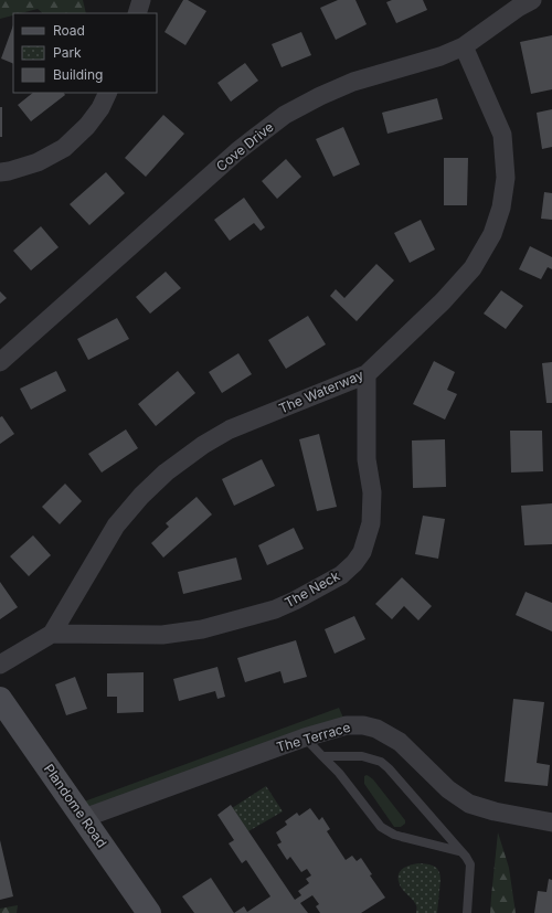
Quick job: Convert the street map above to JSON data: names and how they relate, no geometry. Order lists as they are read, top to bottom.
{
  "streets": {
    "main road": ["Plandome Road"],
    "street": [
      "Cove Drive",
      "The Waterway",
      "The Neck",
      "The Terrace"
    ]
  },
  "crossings": [
    ["Cove Drive", "The Waterway"],
    ["The Waterway", "The Neck"],
    ["The Terrace", "Plandome Road"]
  ],
  "legend": ["Road", "Park", "Building"]
}
